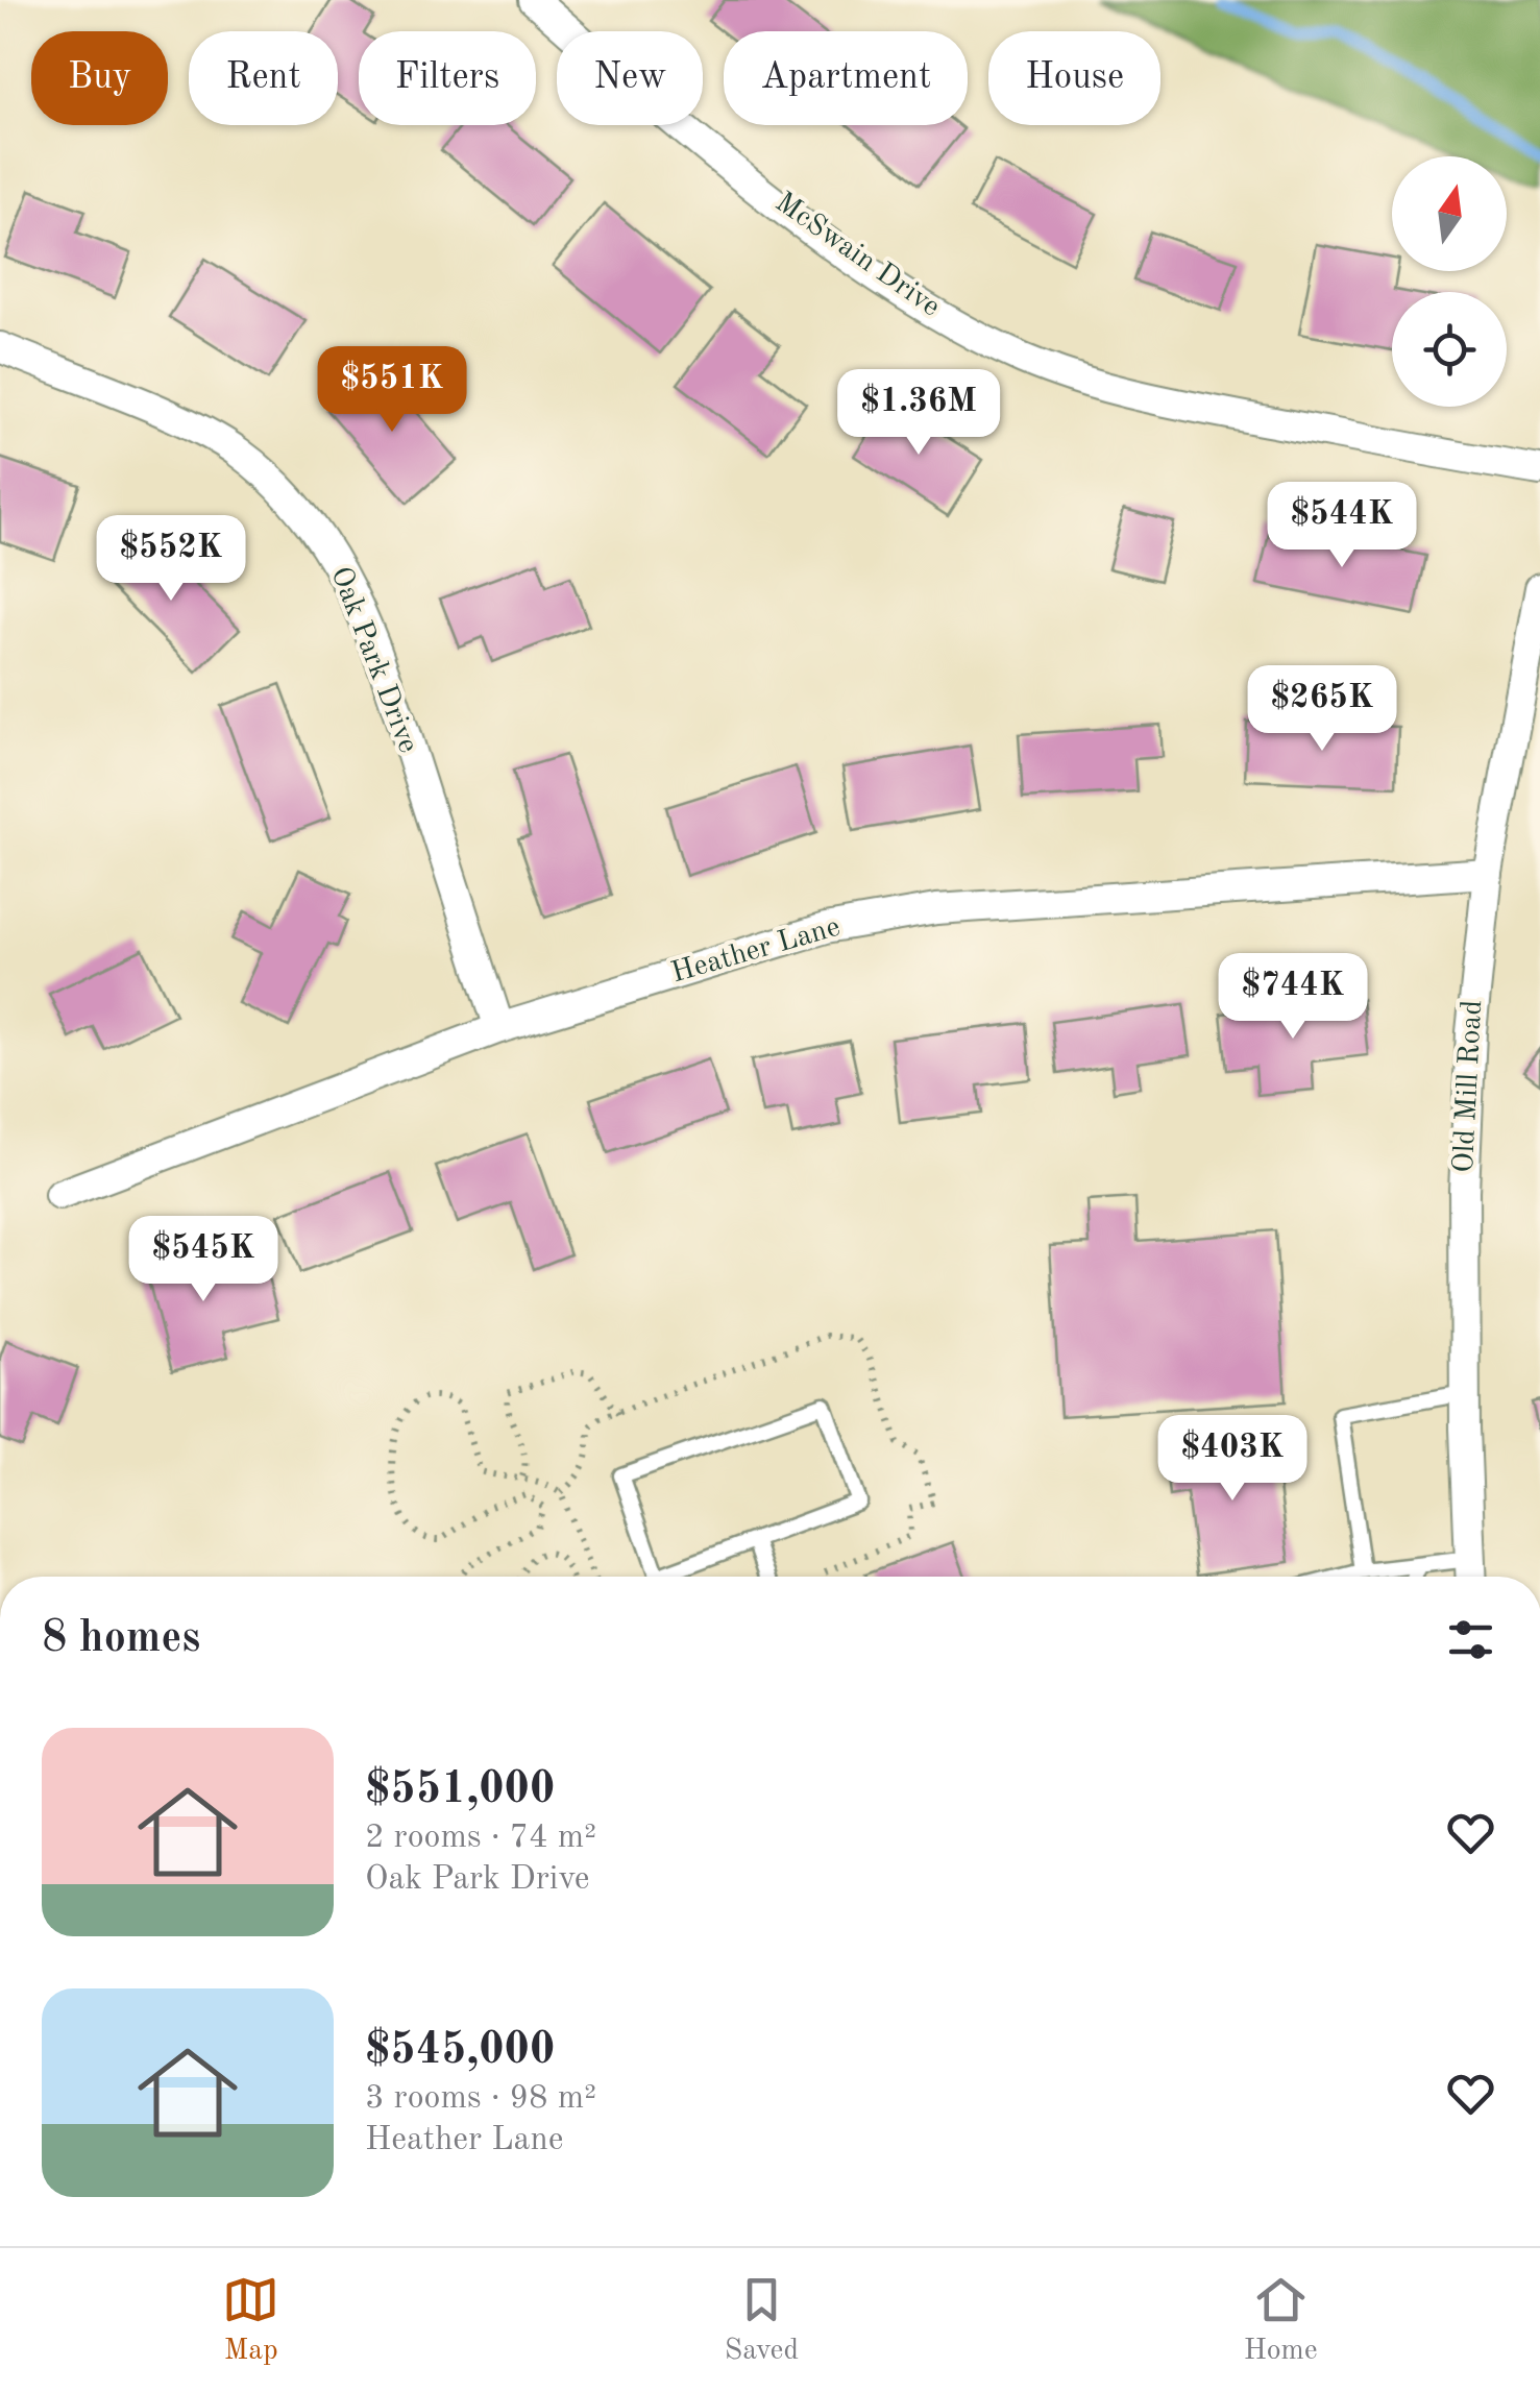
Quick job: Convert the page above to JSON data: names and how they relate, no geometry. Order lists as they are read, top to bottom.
{
  "streets": {
    "street": [
      "McSwain Drive",
      "Oak Park Drive",
      "Heather Lane",
      "Old Mill Road"
    ]
  },
  "crossings": [
    ["Oak Park Drive", "Heather Lane"],
    ["Heather Lane", "Old Mill Road"]
  ],
  "north": "top",
  "page": {
    "chip": [
      "Buy",
      "Rent",
      "Filters",
      "New",
      "Apartment",
      "House"
    ],
    "price": [
      "$551K",
      "$1.36M",
      "$544K",
      "$552K",
      "$265K",
      "$744K",
      "$545K",
      "$403K"
    ],
    "heading": "8 homes",
    "list": [
      {
        "name": "$551,000",
        "note": "2 rooms · 74 m² · Oak Park Drive"
      },
      {
        "name": "$545,000",
        "note": "3 rooms · 98 m² · Heather Lane"
      }
    ],
    "tabs": ["Map", "Saved", "Home"]
  }
}
